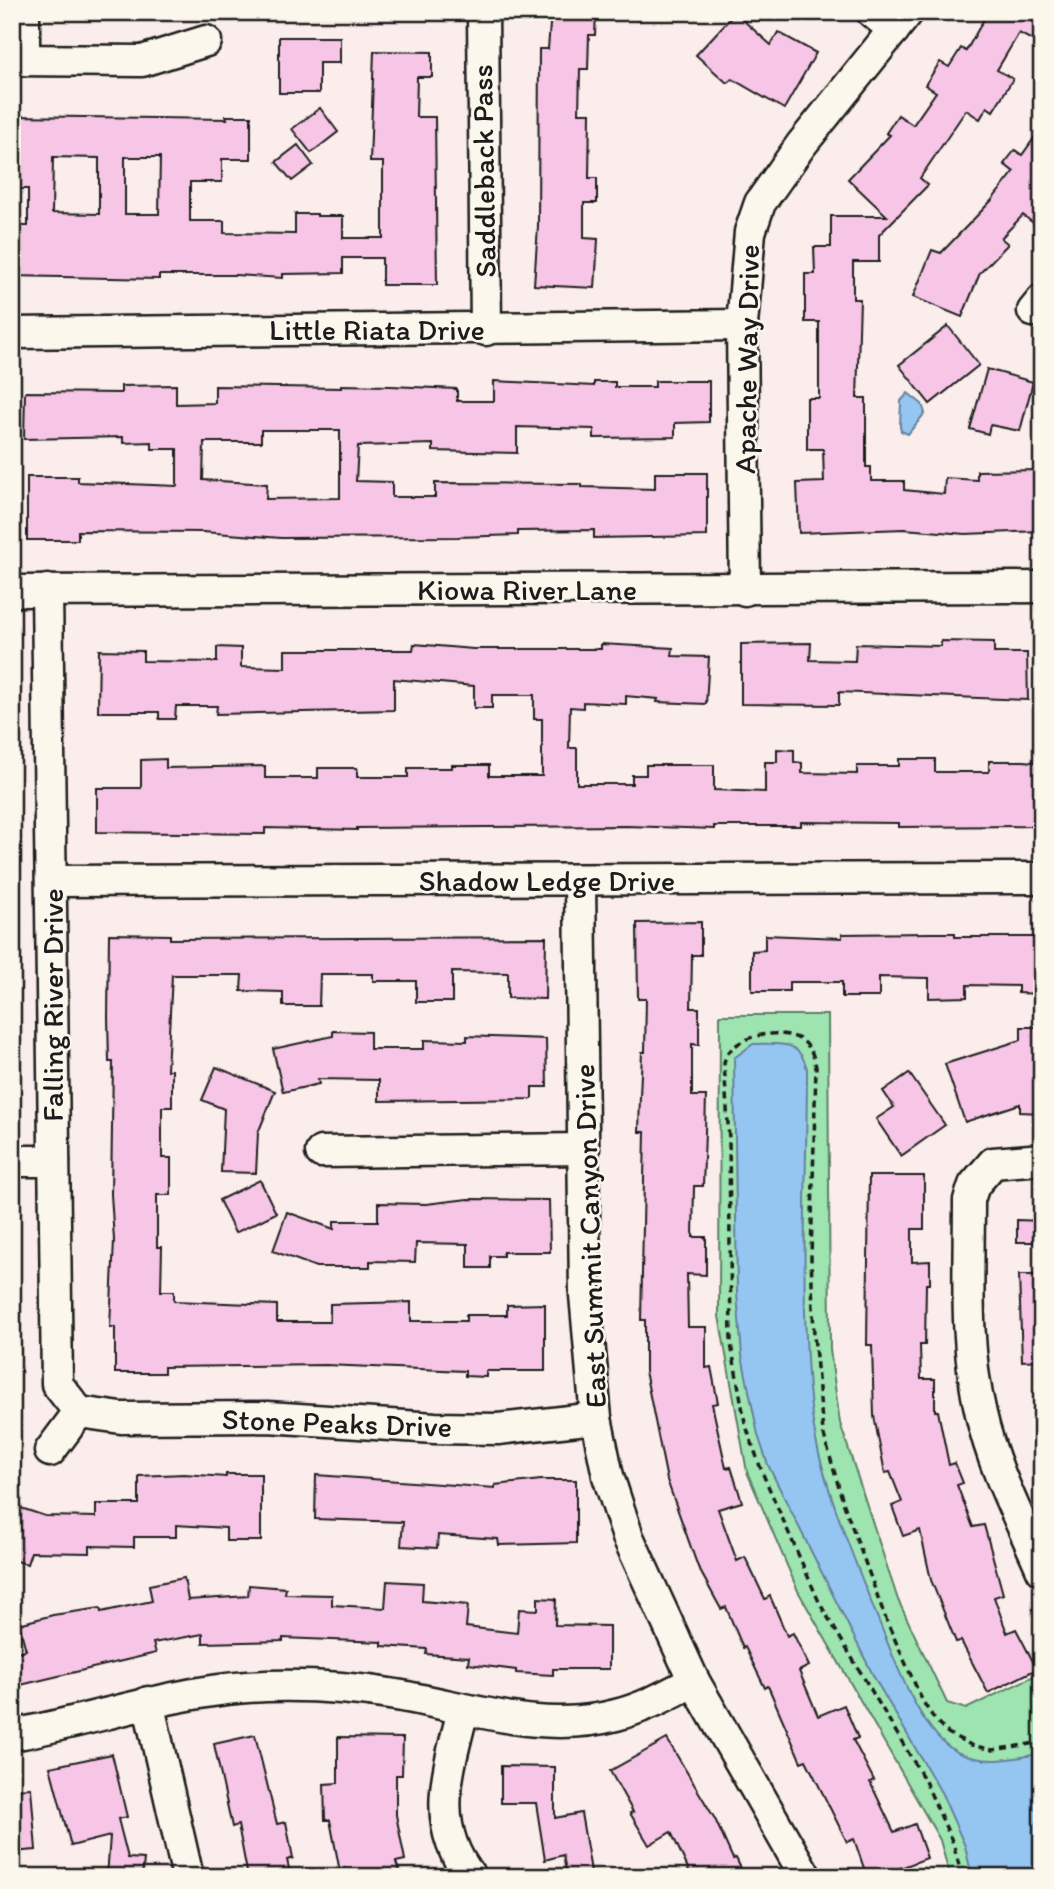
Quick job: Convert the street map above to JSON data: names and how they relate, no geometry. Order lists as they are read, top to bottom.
{
  "streets": {
    "street": [
      "Saddleback Pass",
      "Little Riata Drive",
      "Apache Way Drive",
      "Kiowa River Lane",
      "Shadow Ledge Drive",
      "Falling River Drive",
      "East Summit Canyon Drive",
      "Stone Peaks Drive"
    ]
  },
  "crossings": [
    ["Saddleback Pass", "Little Riata Drive"],
    ["Little Riata Drive", "Apache Way Drive"],
    ["Apache Way Drive", "Kiowa River Lane"],
    ["Kiowa River Lane", "Falling River Drive"],
    ["Shadow Ledge Drive", "Falling River Drive"],
    ["Shadow Ledge Drive", "East Summit Canyon Drive"],
    ["Falling River Drive", "Stone Peaks Drive"],
    ["East Summit Canyon Drive", "Stone Peaks Drive"]
  ]
}
